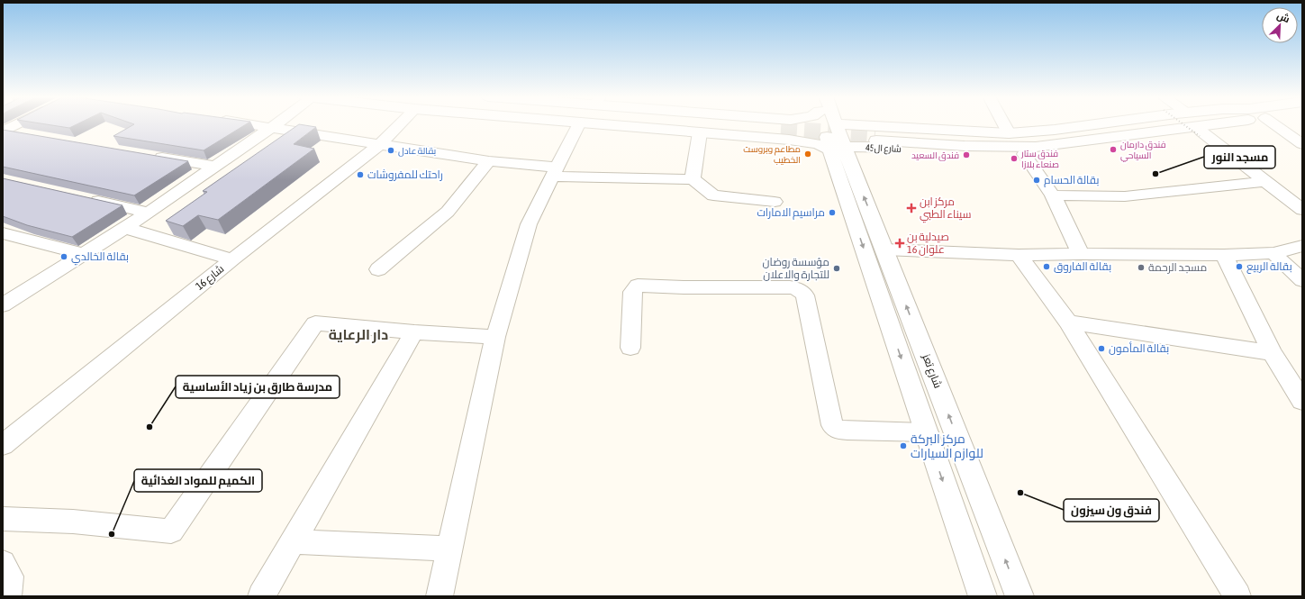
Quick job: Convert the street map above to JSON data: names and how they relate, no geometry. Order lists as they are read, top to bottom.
{
  "streets": {
    "main road": ["شارع ال45", "شارع تعز"],
    "street": ["شارع 16"]
  },
  "crossings": [
    ["شارع ال45", "شارع تعز"]
  ],
  "districts": ["دار الرعاية"],
  "places": {
    "other": [
      "فندق دارمان السياحي",
      "بقالة عادل",
      "مطاعم وبروست الخطيب",
      "فندق السعيد",
      "فندق ستار صنعاء بلازا",
      "مسجد النور",
      "راحتك للمفروشات",
      "بقالة الحسام",
      "مراسيم الامارات",
      "بقالة الخالدي",
      "بقالة الفاروق",
      "بقالة الربيع",
      "مسجد الرحمة",
      "مؤسسة روضان للتجارة والاعلان",
      "بقالة المأمون",
      "مدرسة طارق بن زياد الأساسية",
      "مركز البركة للوازم السيارات",
      "فندق ون سيزون",
      "الكميم للمواد الغذائية"
    ],
    "health": ["مركز ابن سيناء الطبي", "صيدلية بن علوان 16"]
  },
  "north": "top right"
}
